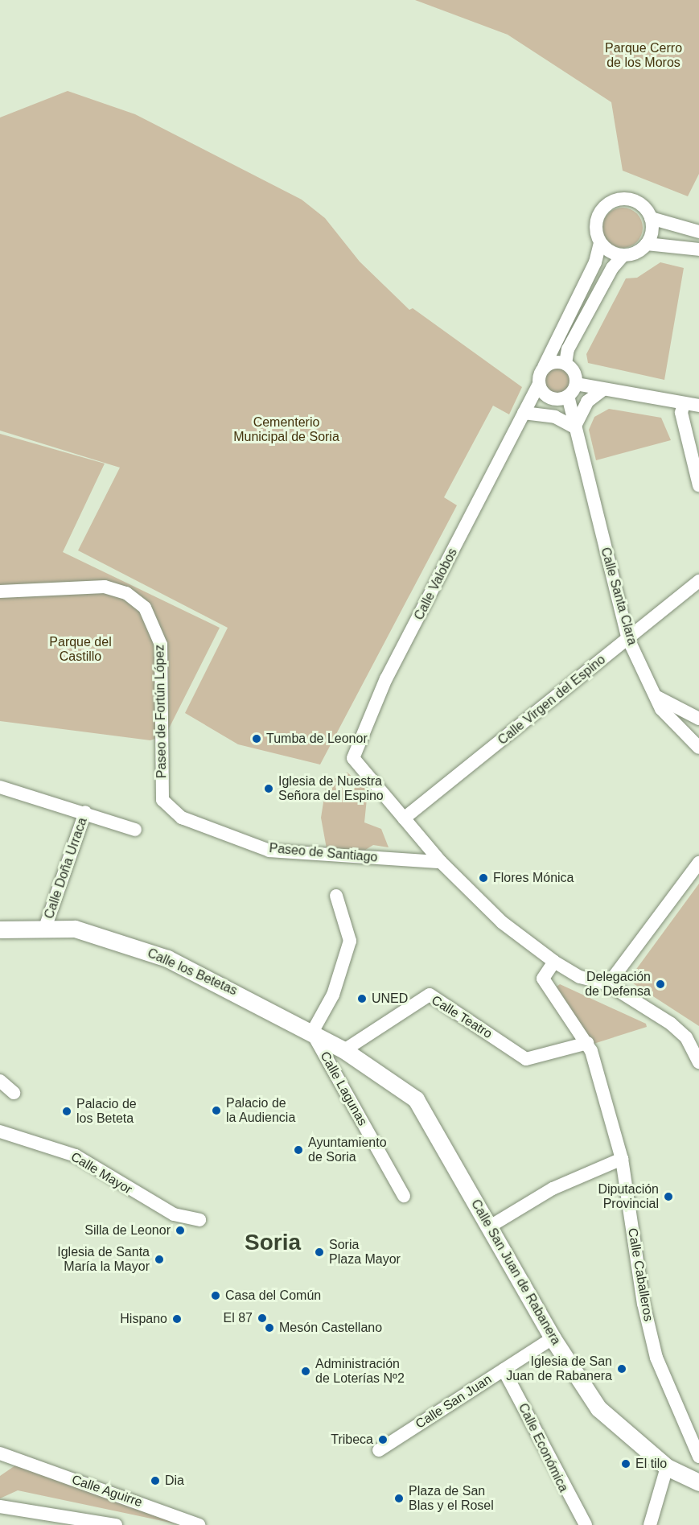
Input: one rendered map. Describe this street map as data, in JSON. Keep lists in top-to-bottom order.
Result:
{
  "streets": {
    "street": [
      "Calle Valobos",
      "Calle Santa Clara",
      "Calle Virgen del Espino",
      "Paseo de Fortún López",
      "Paseo de Santiago",
      "Calle Doña Urraca",
      "Calle los Betetas",
      "Calle Teatro",
      "Calle Lagunas",
      "Calle Mayor",
      "Calle San Juan de Rabanera",
      "Calle Caballeros",
      "Calle San Juan",
      "Calle Económica",
      "Calle Aguirre"
    ]
  },
  "crossings": [
    ["Calle Valobos", "Calle Santa Clara"],
    ["Calle Valobos", "Calle Virgen del Espino"],
    ["Calle Santa Clara", "Calle Virgen del Espino"],
    ["Paseo de Fortún López", "Paseo de Santiago"],
    ["Calle Doña Urraca", "Calle los Betetas"],
    ["Calle los Betetas", "Calle Teatro"],
    ["Calle los Betetas", "Calle Lagunas"],
    ["Calle los Betetas", "Calle San Juan de Rabanera"],
    ["Calle Teatro", "Calle San Juan de Rabanera"],
    ["Calle Teatro", "Calle Caballeros"],
    ["Calle San Juan de Rabanera", "Calle San Juan"],
    ["Calle San Juan", "Calle Económica"]
  ],
  "districts": ["Soria"],
  "parks": ["Parque Cerro de los Moros", "Cementerio Municipal de Soria", "Parque del Castillo"],
  "places": [
    "Tumba de Leonor",
    "Iglesia de Nuestra Señora del Espino",
    "Flores Mónica",
    "Delegación de Defensa",
    "UNED",
    "Palacio de la Audiencia",
    "Palacio de los Beteta",
    "Ayuntamiento de Soria",
    "Diputación Provincial",
    "Silla de Leonor",
    "Soria Plaza Mayor",
    "Iglesia de Santa María la Mayor",
    "Casa del Común",
    "El 87",
    "Hispano",
    "Mesón Castellano",
    "Iglesia de San Juan de Rabanera",
    "Administración de Loterías Nº2",
    "Tribeca",
    "El tilo",
    "Dia",
    "Plaza de San Blas y el Rosel"
  ]
}
